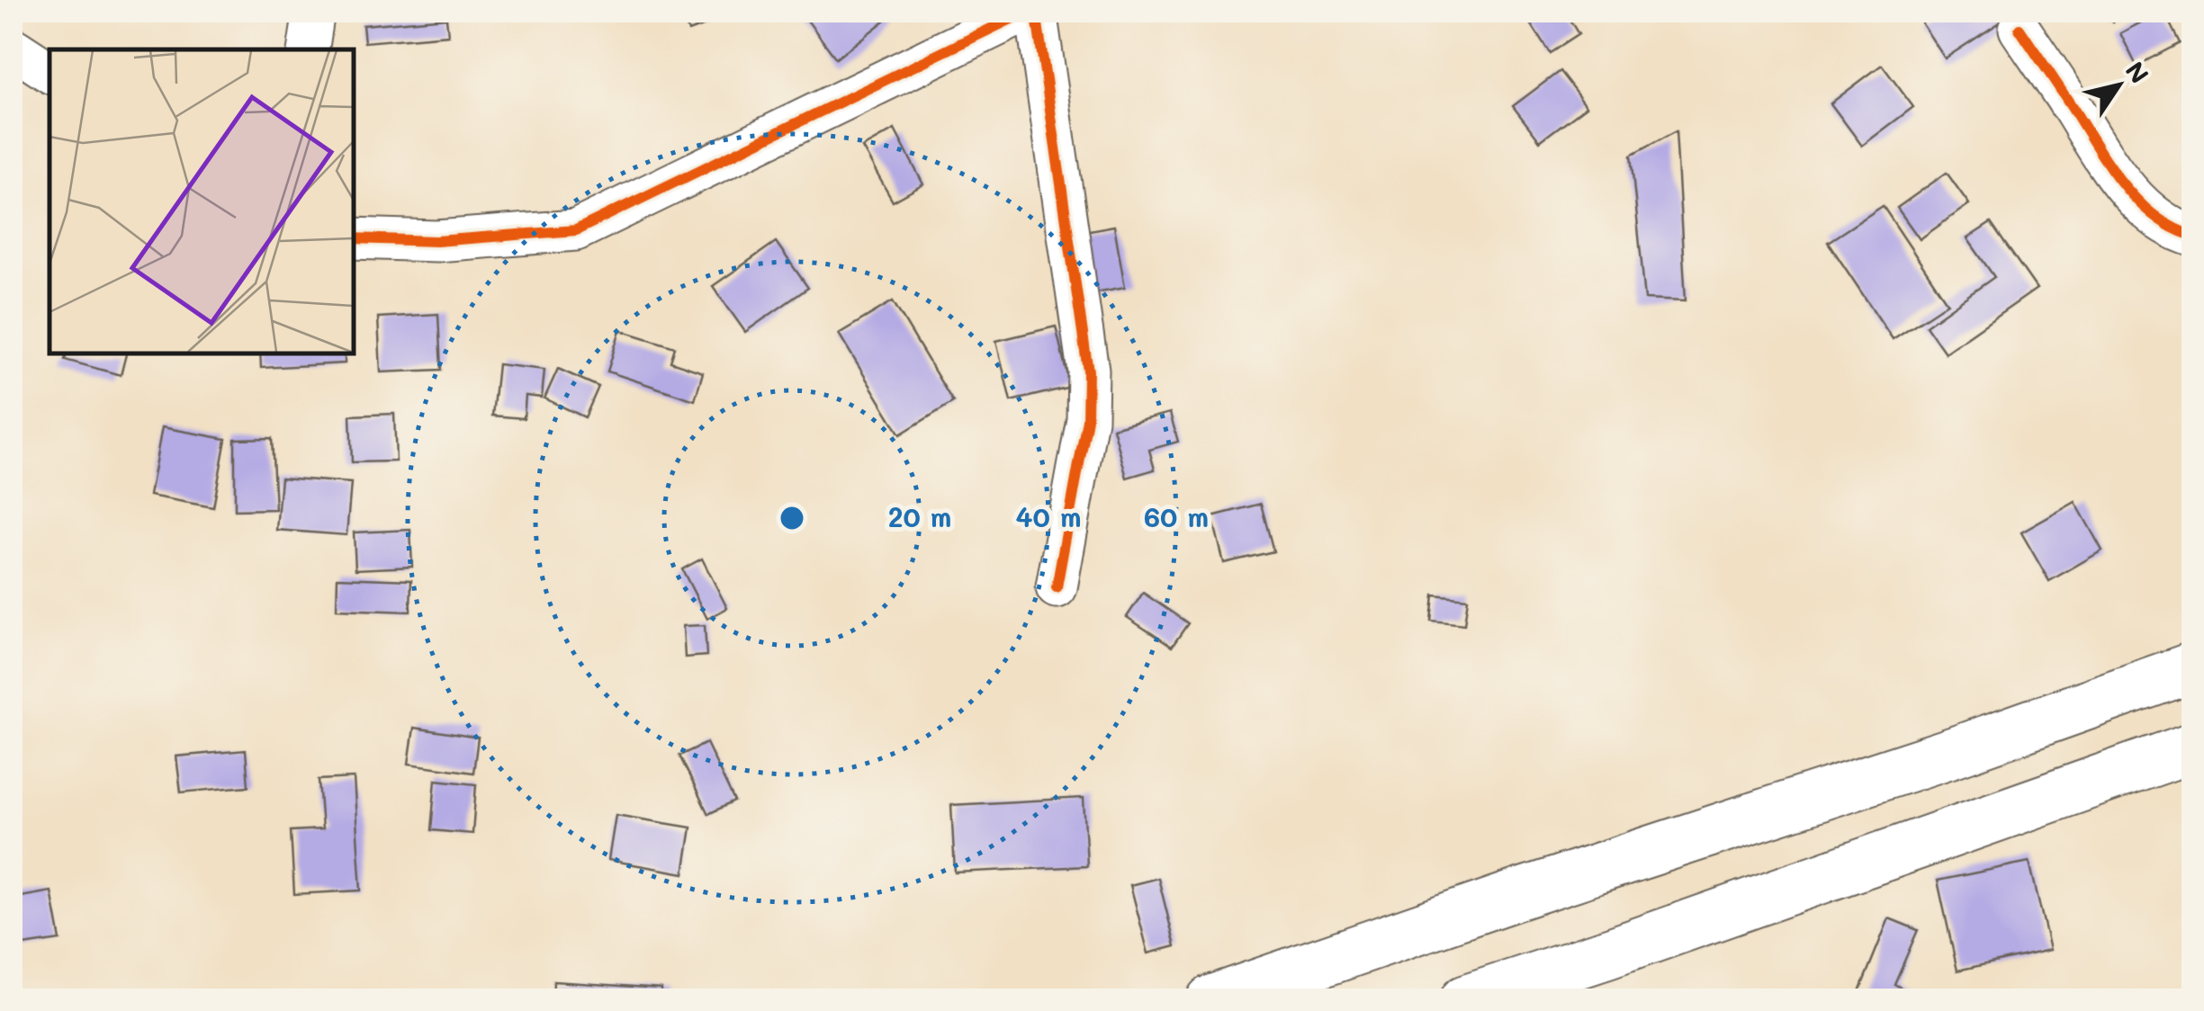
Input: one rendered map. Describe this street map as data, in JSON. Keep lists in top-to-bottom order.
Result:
{
  "north": "top right",
  "rings": ["20 m", "40 m", "60 m"]
}
